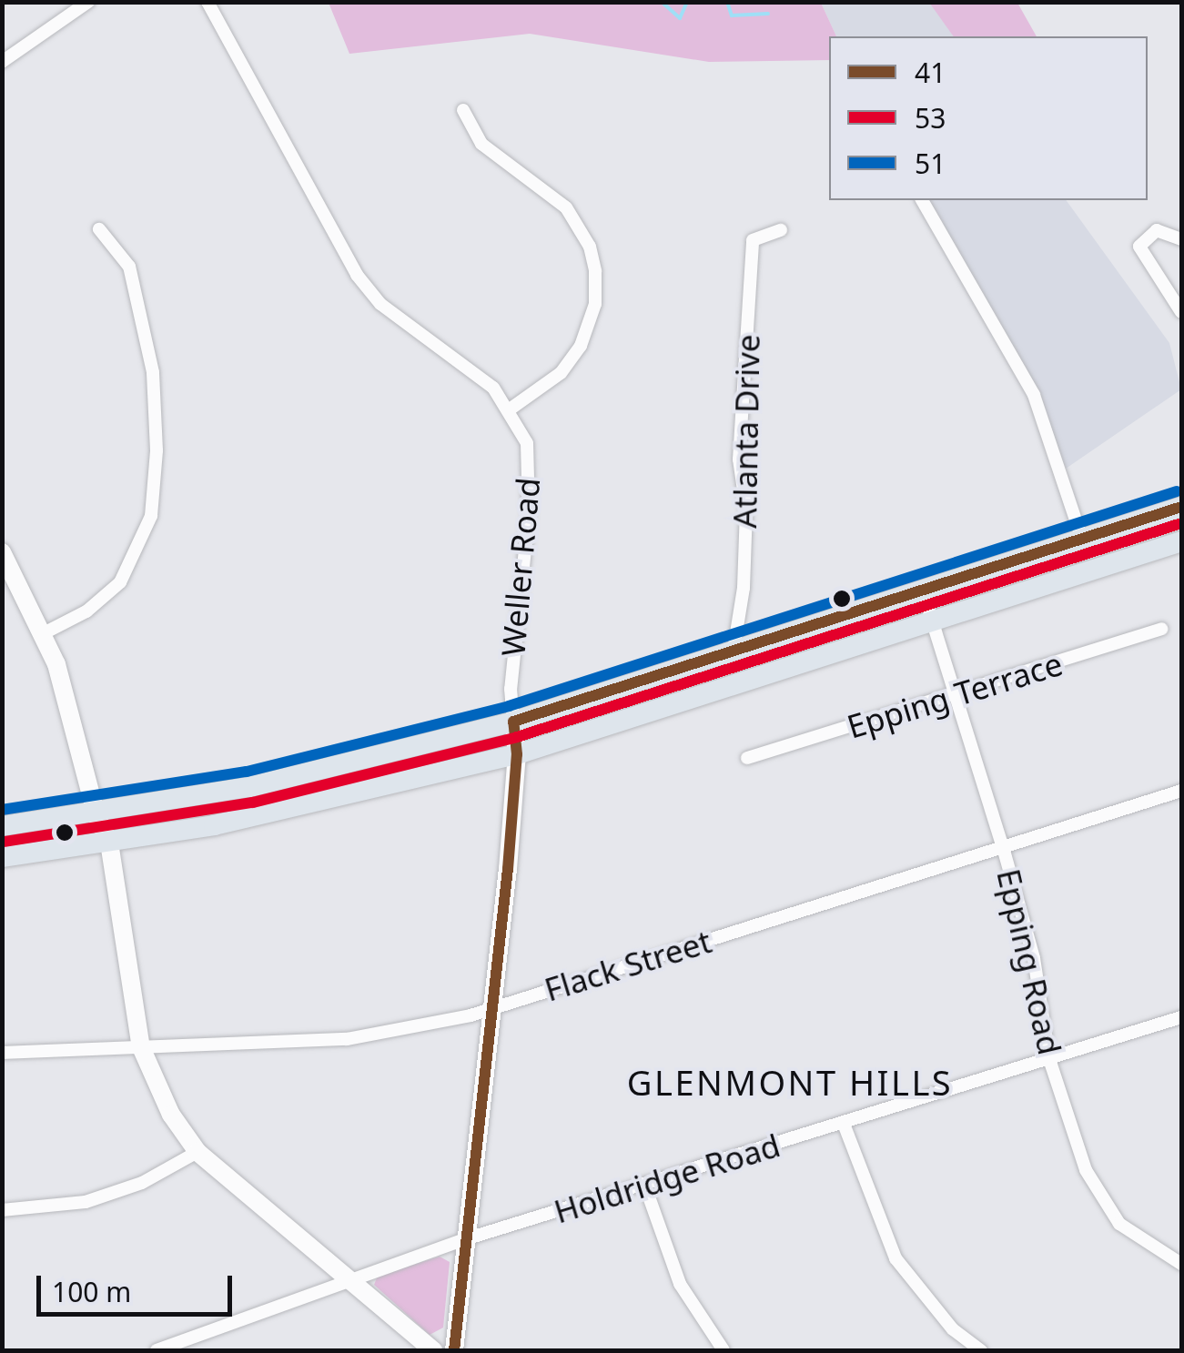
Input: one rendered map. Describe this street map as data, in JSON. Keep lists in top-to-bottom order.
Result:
{
  "streets": {
    "street": [
      "Atlanta Drive",
      "Weller Road",
      "Epping Terrace",
      "Epping Road",
      "Flack Street",
      "Holdridge Road"
    ]
  },
  "crossings": [
    ["Weller Road", "Flack Street"],
    ["Weller Road", "Holdridge Road"],
    ["Epping Terrace", "Epping Road"],
    ["Epping Road", "Flack Street"],
    ["Epping Road", "Holdridge Road"]
  ],
  "districts": ["GLENMONT HILLS"],
  "lines": ["transit line 51", "transit line 41", "transit line 53"],
  "legend": ["41", "53", "51"],
  "scale_bar": "100 m"
}
